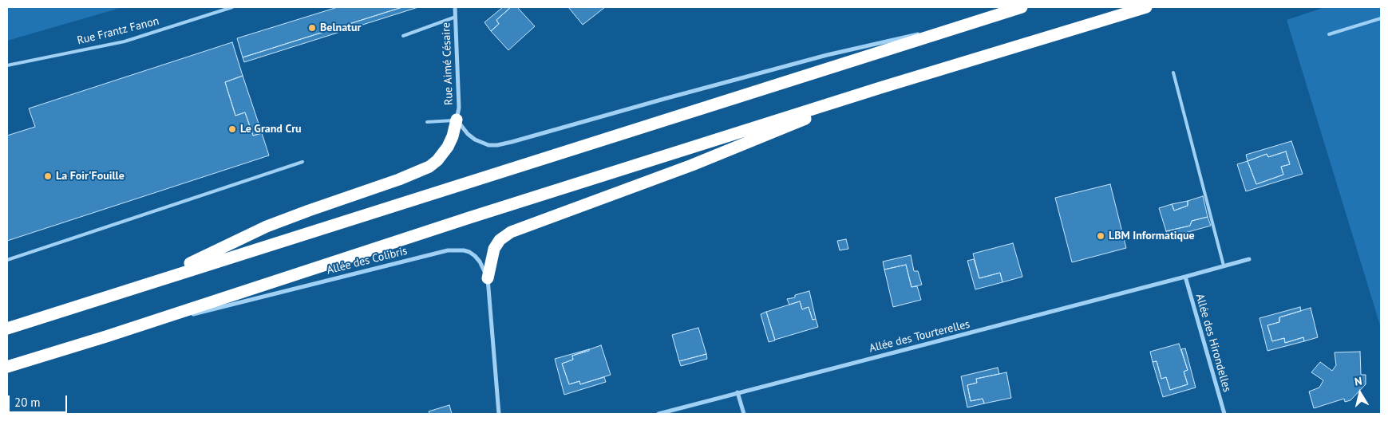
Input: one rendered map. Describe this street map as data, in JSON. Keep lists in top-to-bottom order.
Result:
{
  "streets": {
    "street": [
      "Rue Aimé Césaire",
      "Allée des Colibris",
      "Allée des Tourterelles",
      "Allée des Hirondelles"
    ],
    "lane": ["Rue Frantz Fanon"]
  },
  "crossings": [
    ["Allée des Tourterelles", "Allée des Hirondelles"]
  ],
  "places": [
    "Belnatur",
    "Le Grand Cru",
    "La Foir'Fouille",
    "LBM Informatique"
  ],
  "scale_bar": "20 m",
  "north": "top"
}
